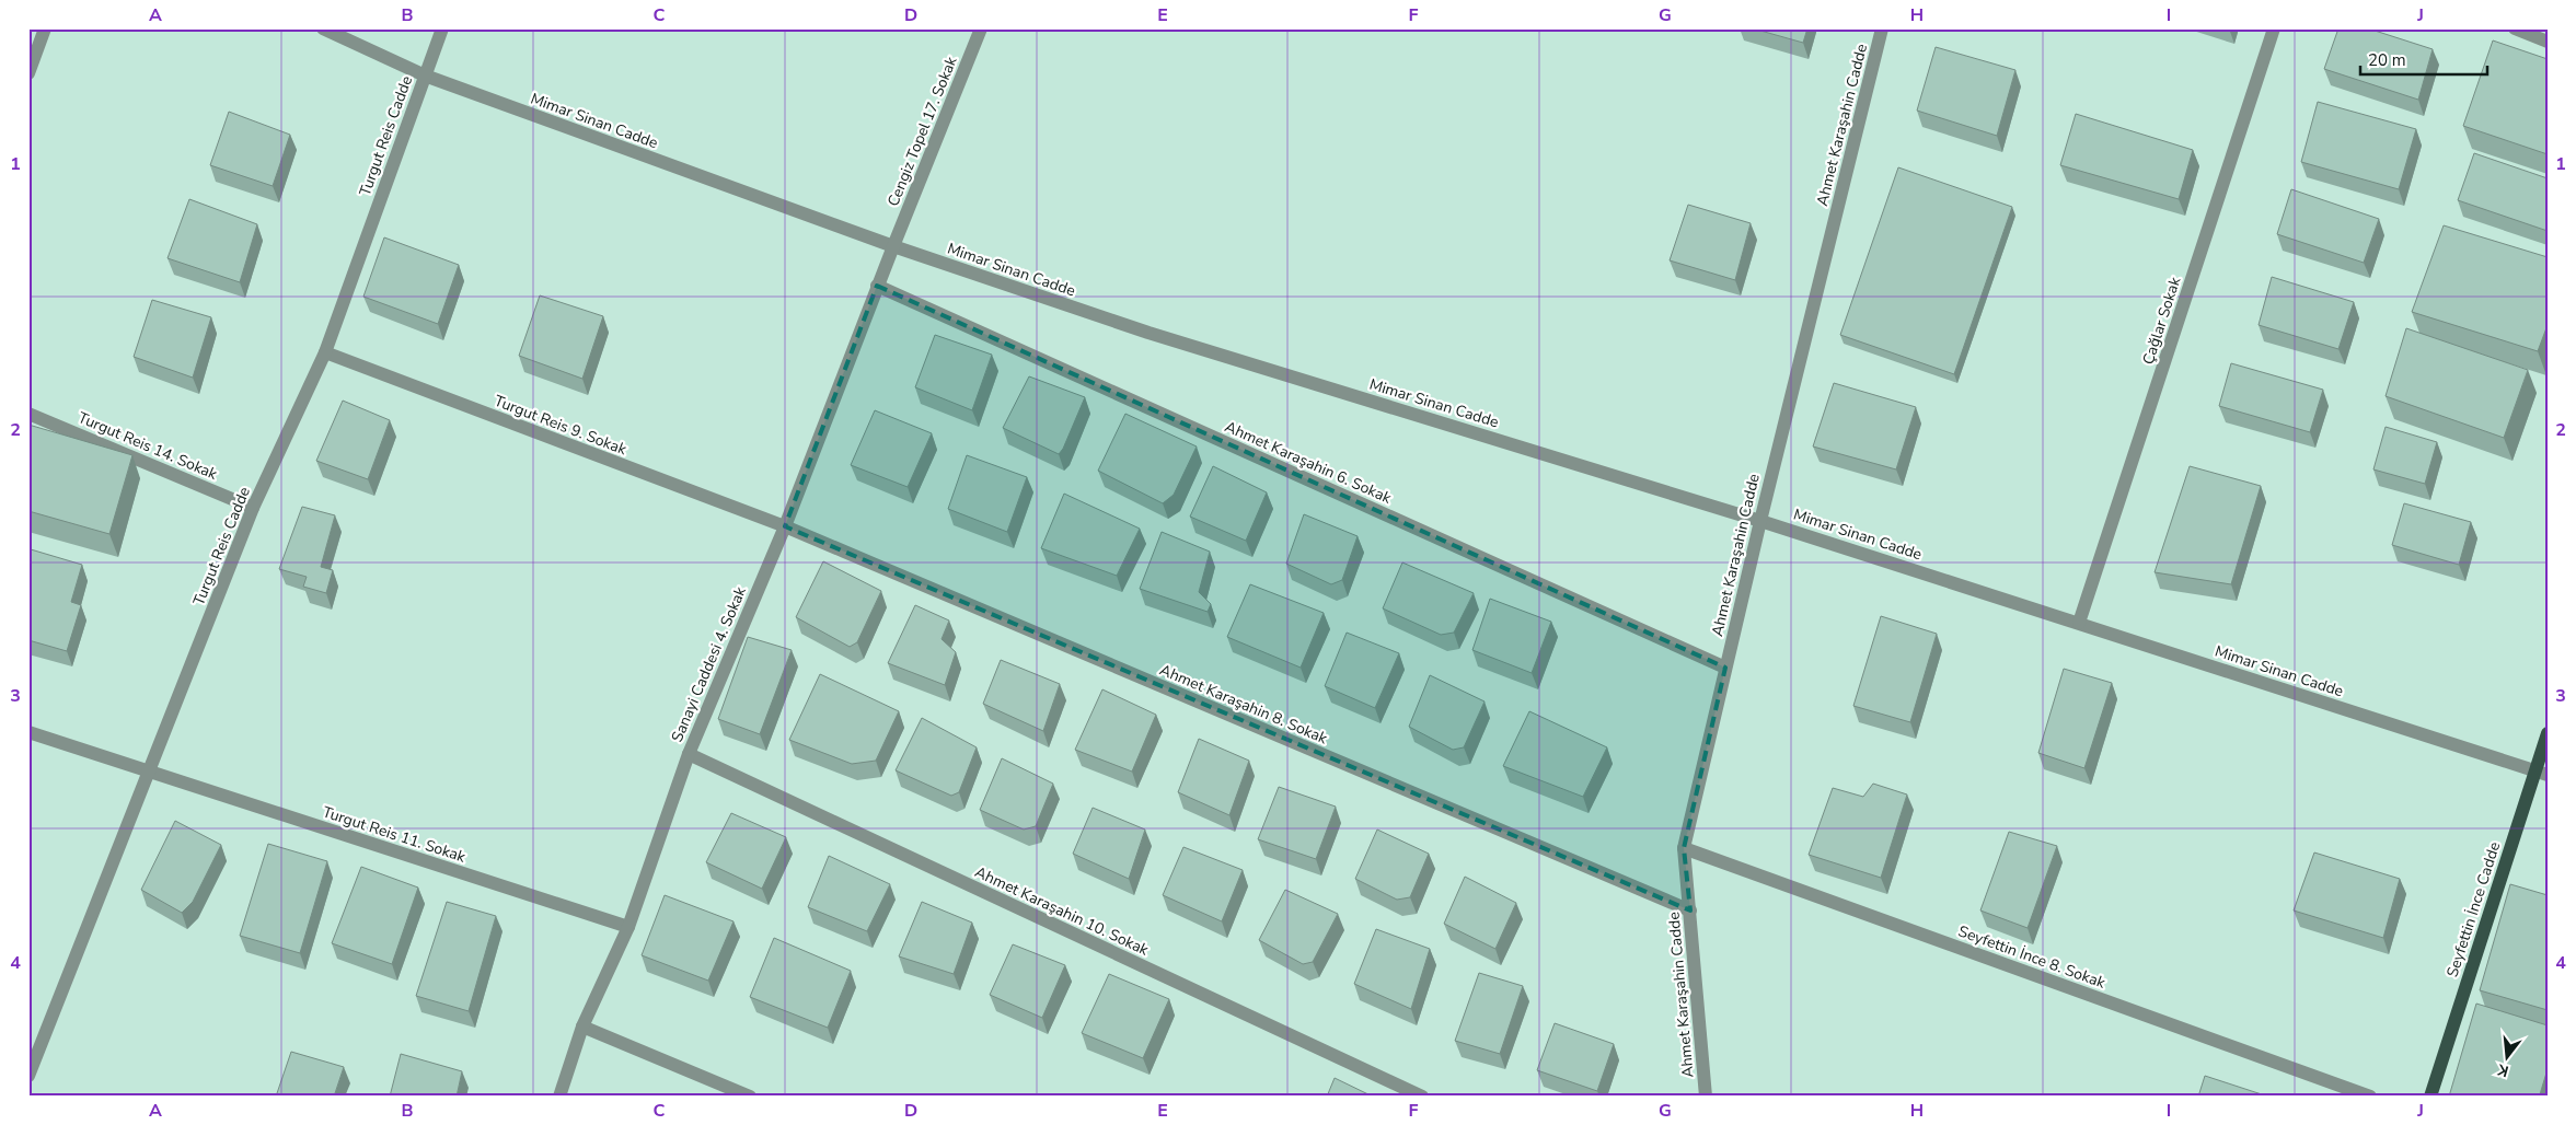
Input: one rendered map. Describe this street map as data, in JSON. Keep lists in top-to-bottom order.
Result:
{
  "streets": {
    "main road": ["Seyfettin İnce Cadde"],
    "street": [
      "Mimar Sinan Cadde",
      "Ahmet Karaşahin Cadde",
      "Cengiz Topel 17. Sokak",
      "Turgut Reis Cadde",
      "Çağlar Sokak",
      "Turgut Reis 9. Sokak",
      "Turgut Reis 14. Sokak",
      "Ahmet Karaşahin 6. Sokak",
      "Sanayi Caddesi 4. Sokak",
      "Ahmet Karaşahin 8. Sokak",
      "Turgut Reis 11. Sokak",
      "Ahmet Karaşahin 10. Sokak",
      "Seyfettin İnce 8. Sokak"
    ]
  },
  "crossings": [
    ["Mimar Sinan Cadde", "Ahmet Karaşahin Cadde"],
    ["Mimar Sinan Cadde", "Cengiz Topel 17. Sokak"],
    ["Mimar Sinan Cadde", "Turgut Reis Cadde"],
    ["Mimar Sinan Cadde", "Çağlar Sokak"],
    ["Mimar Sinan Cadde", "Sanayi Caddesi 4. Sokak"],
    ["Mimar Sinan Cadde", "Seyfettin İnce Cadde"],
    ["Ahmet Karaşahin Cadde", "Ahmet Karaşahin 6. Sokak"],
    ["Ahmet Karaşahin Cadde", "Ahmet Karaşahin 8. Sokak"],
    ["Ahmet Karaşahin Cadde", "Seyfettin İnce 8. Sokak"],
    ["Cengiz Topel 17. Sokak", "Sanayi Caddesi 4. Sokak"],
    ["Turgut Reis Cadde", "Turgut Reis 9. Sokak"],
    ["Turgut Reis Cadde", "Turgut Reis 14. Sokak"],
    ["Turgut Reis Cadde", "Turgut Reis 11. Sokak"],
    ["Turgut Reis 9. Sokak", "Sanayi Caddesi 4. Sokak"],
    ["Turgut Reis 9. Sokak", "Ahmet Karaşahin 8. Sokak"],
    ["Ahmet Karaşahin 6. Sokak", "Sanayi Caddesi 4. Sokak"],
    ["Sanayi Caddesi 4. Sokak", "Ahmet Karaşahin 8. Sokak"],
    ["Sanayi Caddesi 4. Sokak", "Turgut Reis 11. Sokak"],
    ["Sanayi Caddesi 4. Sokak", "Ahmet Karaşahin 10. Sokak"]
  ],
  "scale_bar": "20 m",
  "north": "bottom",
  "grid": {
    "columns": [
      "A",
      "B",
      "C",
      "D",
      "E",
      "F",
      "G",
      "H",
      "I",
      "J"
    ],
    "rows": [
      "1",
      "2",
      "3",
      "4"
    ]
  }
}
